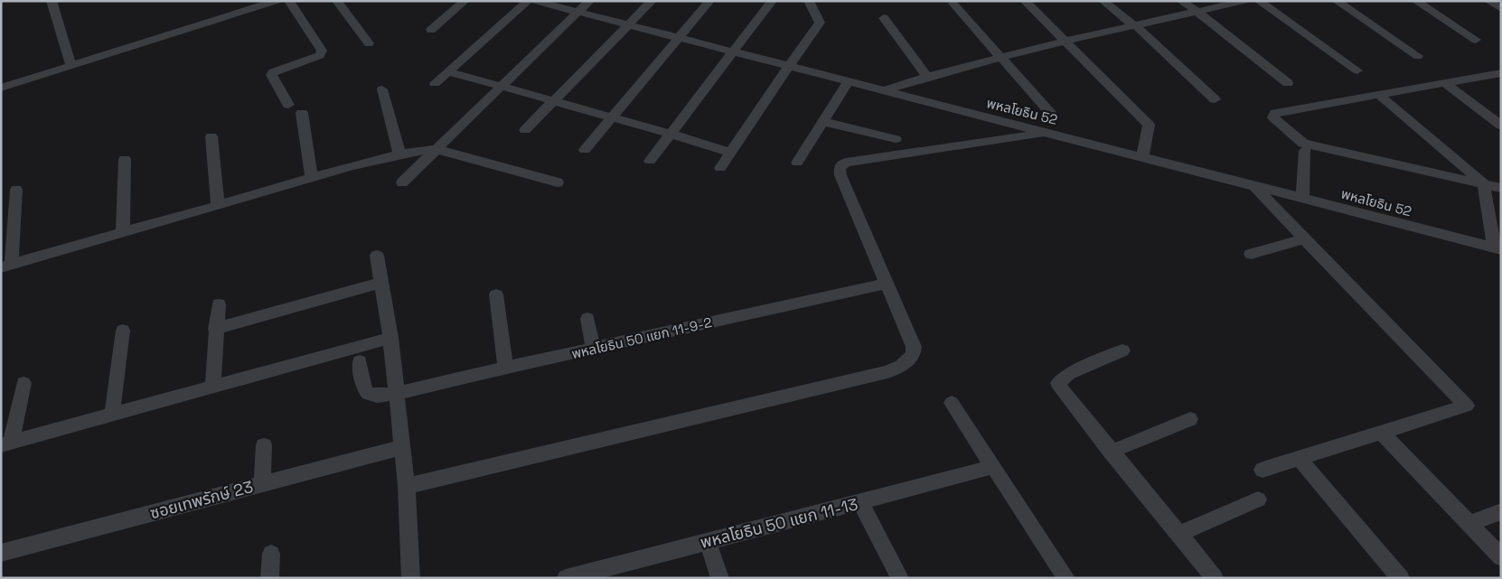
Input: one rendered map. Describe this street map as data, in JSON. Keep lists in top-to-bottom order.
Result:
{
  "streets": {
    "street": [
      "พหลโยธิน 52",
      "พหลโยธิน 50 แยก 11-9-2",
      "ซอยเทพรักษ์ 23",
      "พหลโยธิน 50 แยก 11-13"
    ]
  }
}
